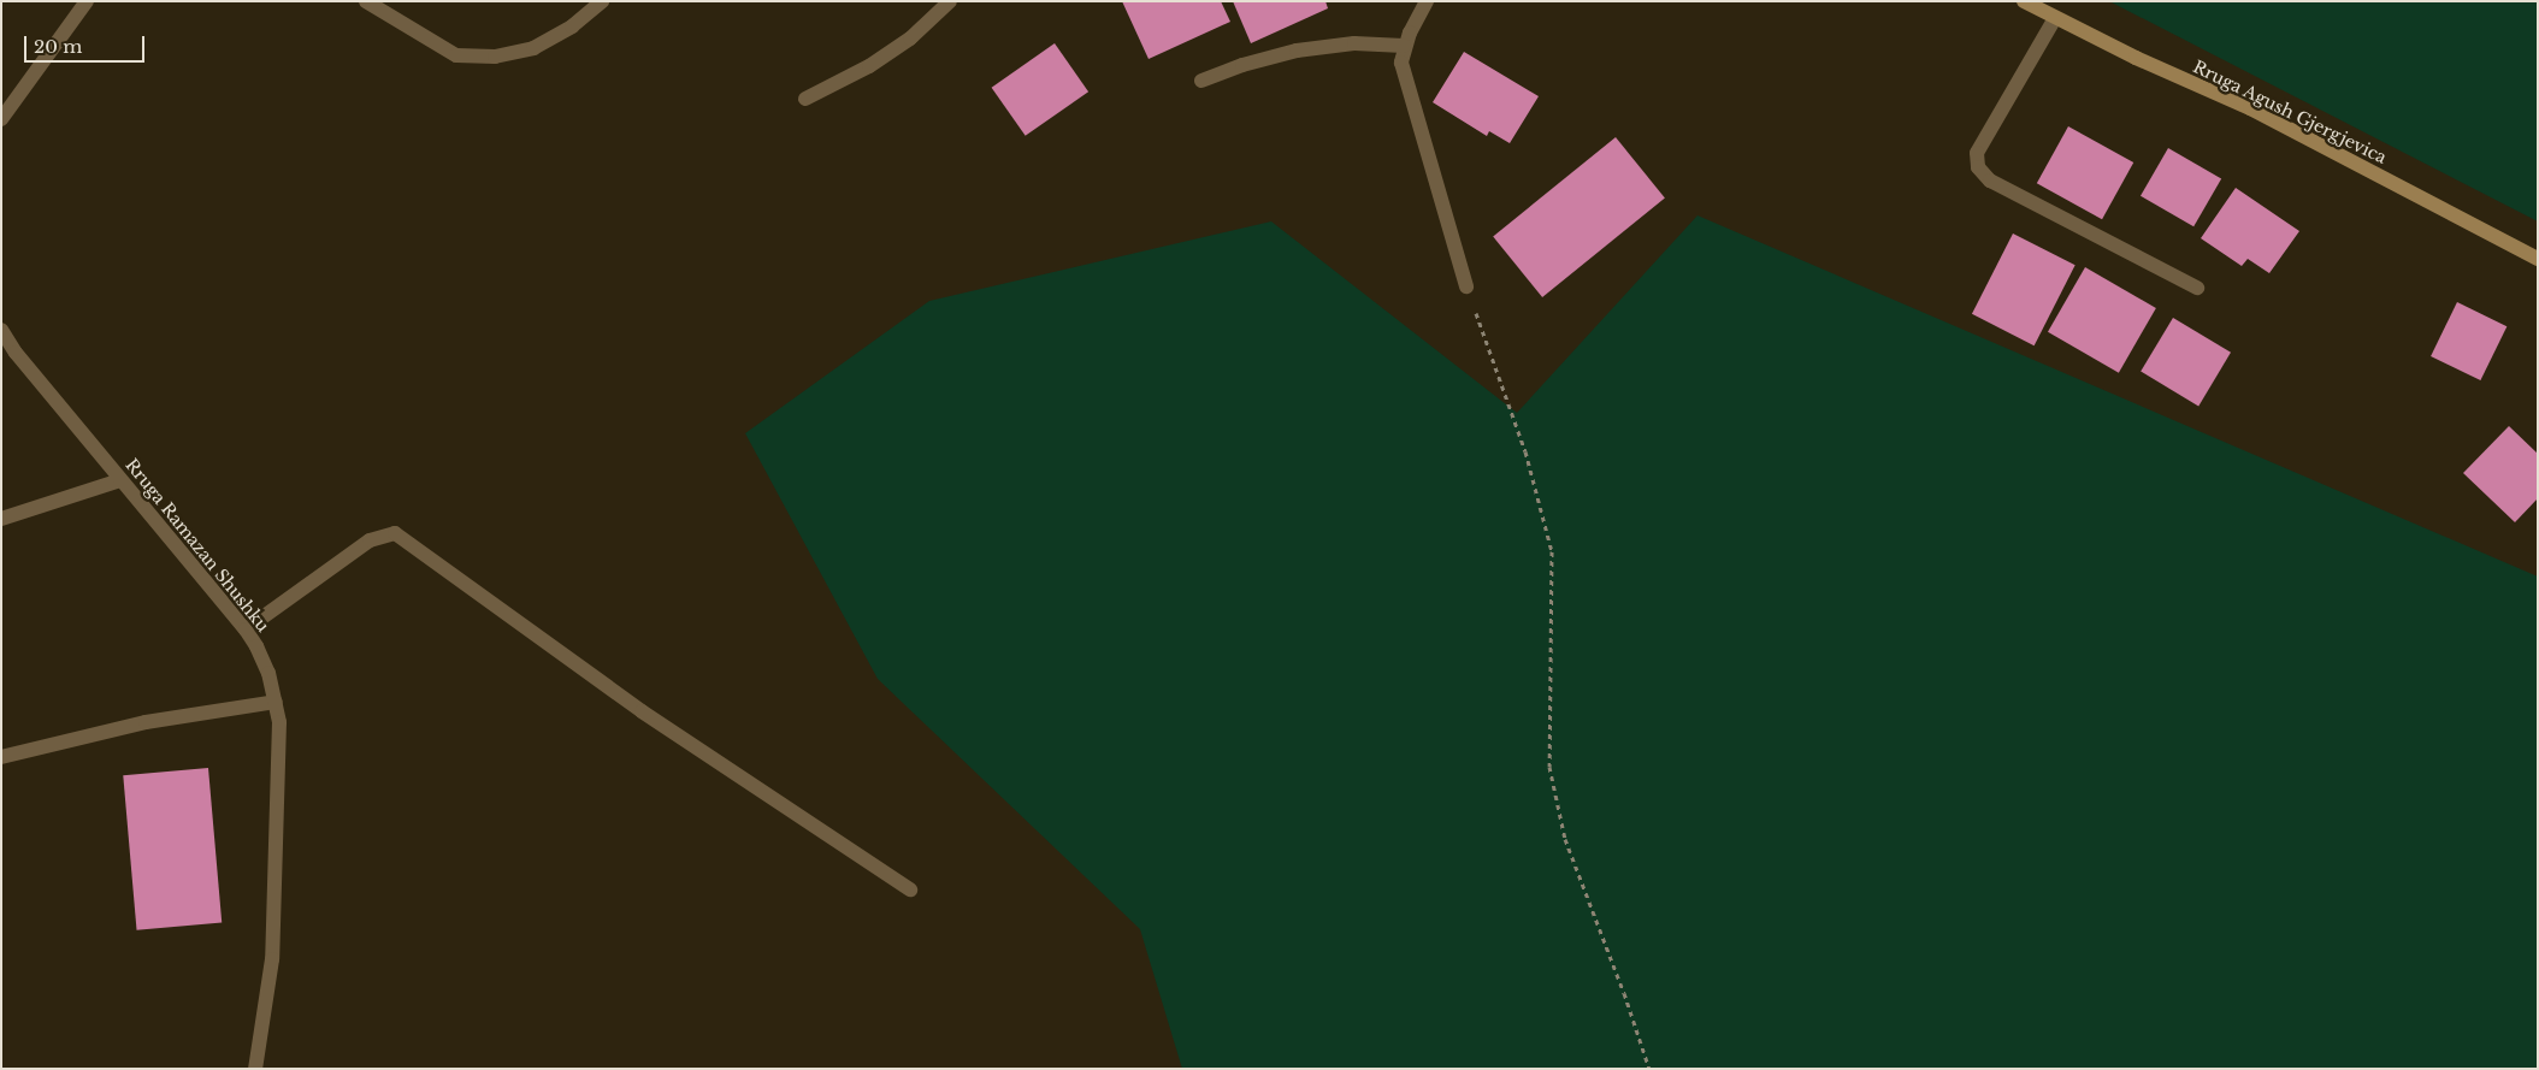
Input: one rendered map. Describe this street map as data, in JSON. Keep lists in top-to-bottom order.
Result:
{
  "streets": {
    "main road": ["Rruga Agush Gjergjevica"],
    "street": ["Rruga Ramazan Shushku"]
  },
  "scale_bar": "20 m"
}
